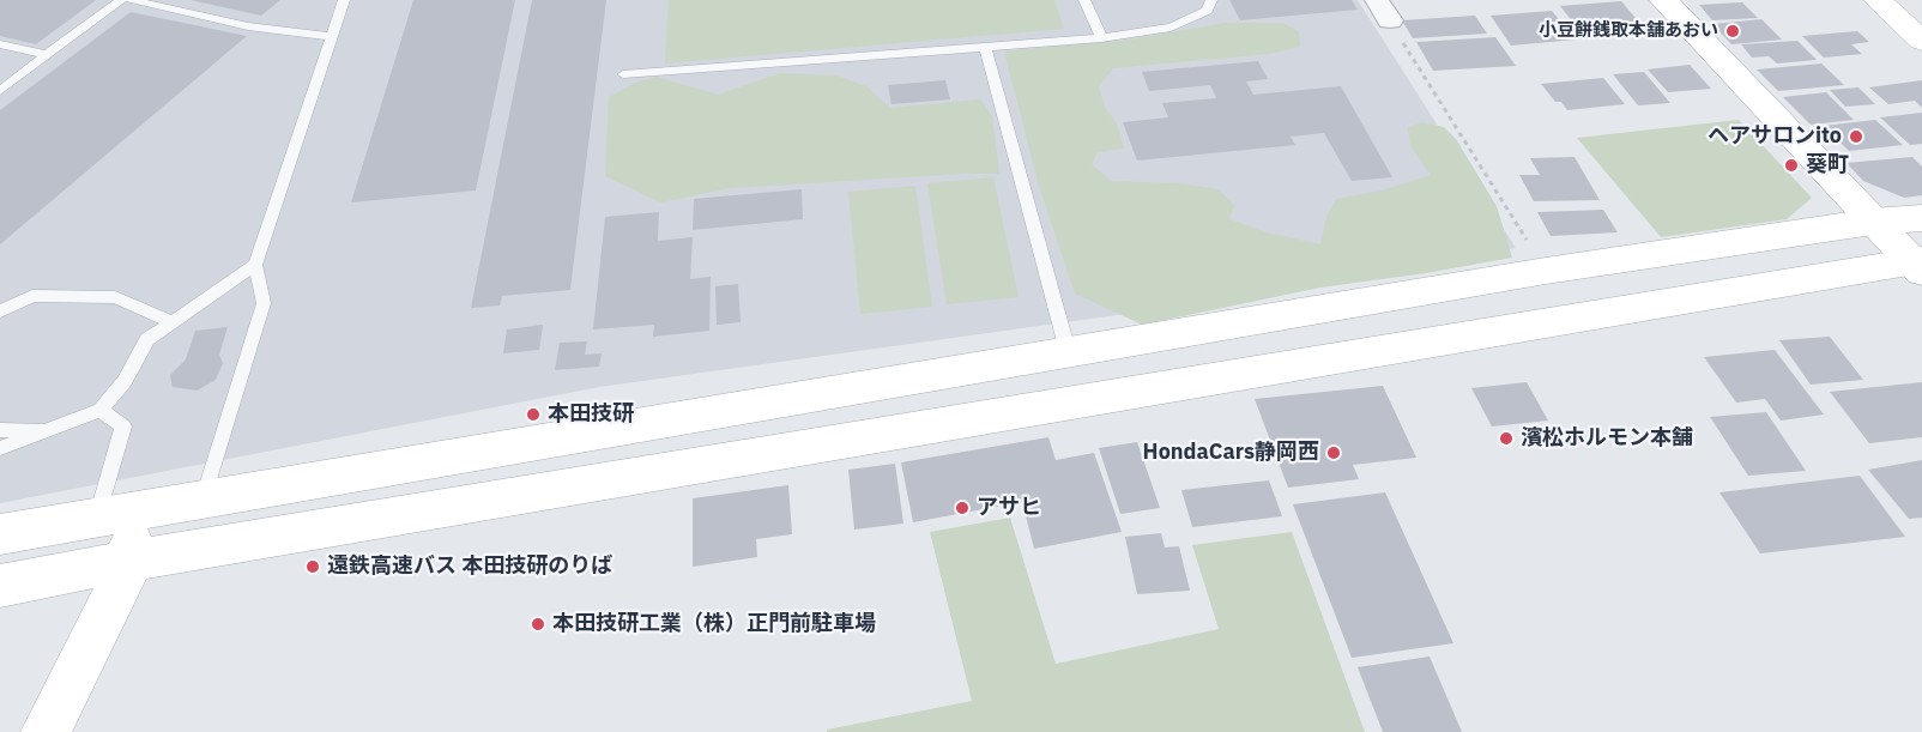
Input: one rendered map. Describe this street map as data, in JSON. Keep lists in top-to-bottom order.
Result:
{
  "places": [
    "小豆餅銭取本舗あおい",
    "ヘアサロンito",
    "葵町",
    "本田技研",
    "濱松ホルモン本舗",
    "HondaCars静岡西",
    "アサヒ",
    "遠鉄高速バス 本田技研のりば",
    "本田技研工業（株）正門前駐車場"
  ]
}
